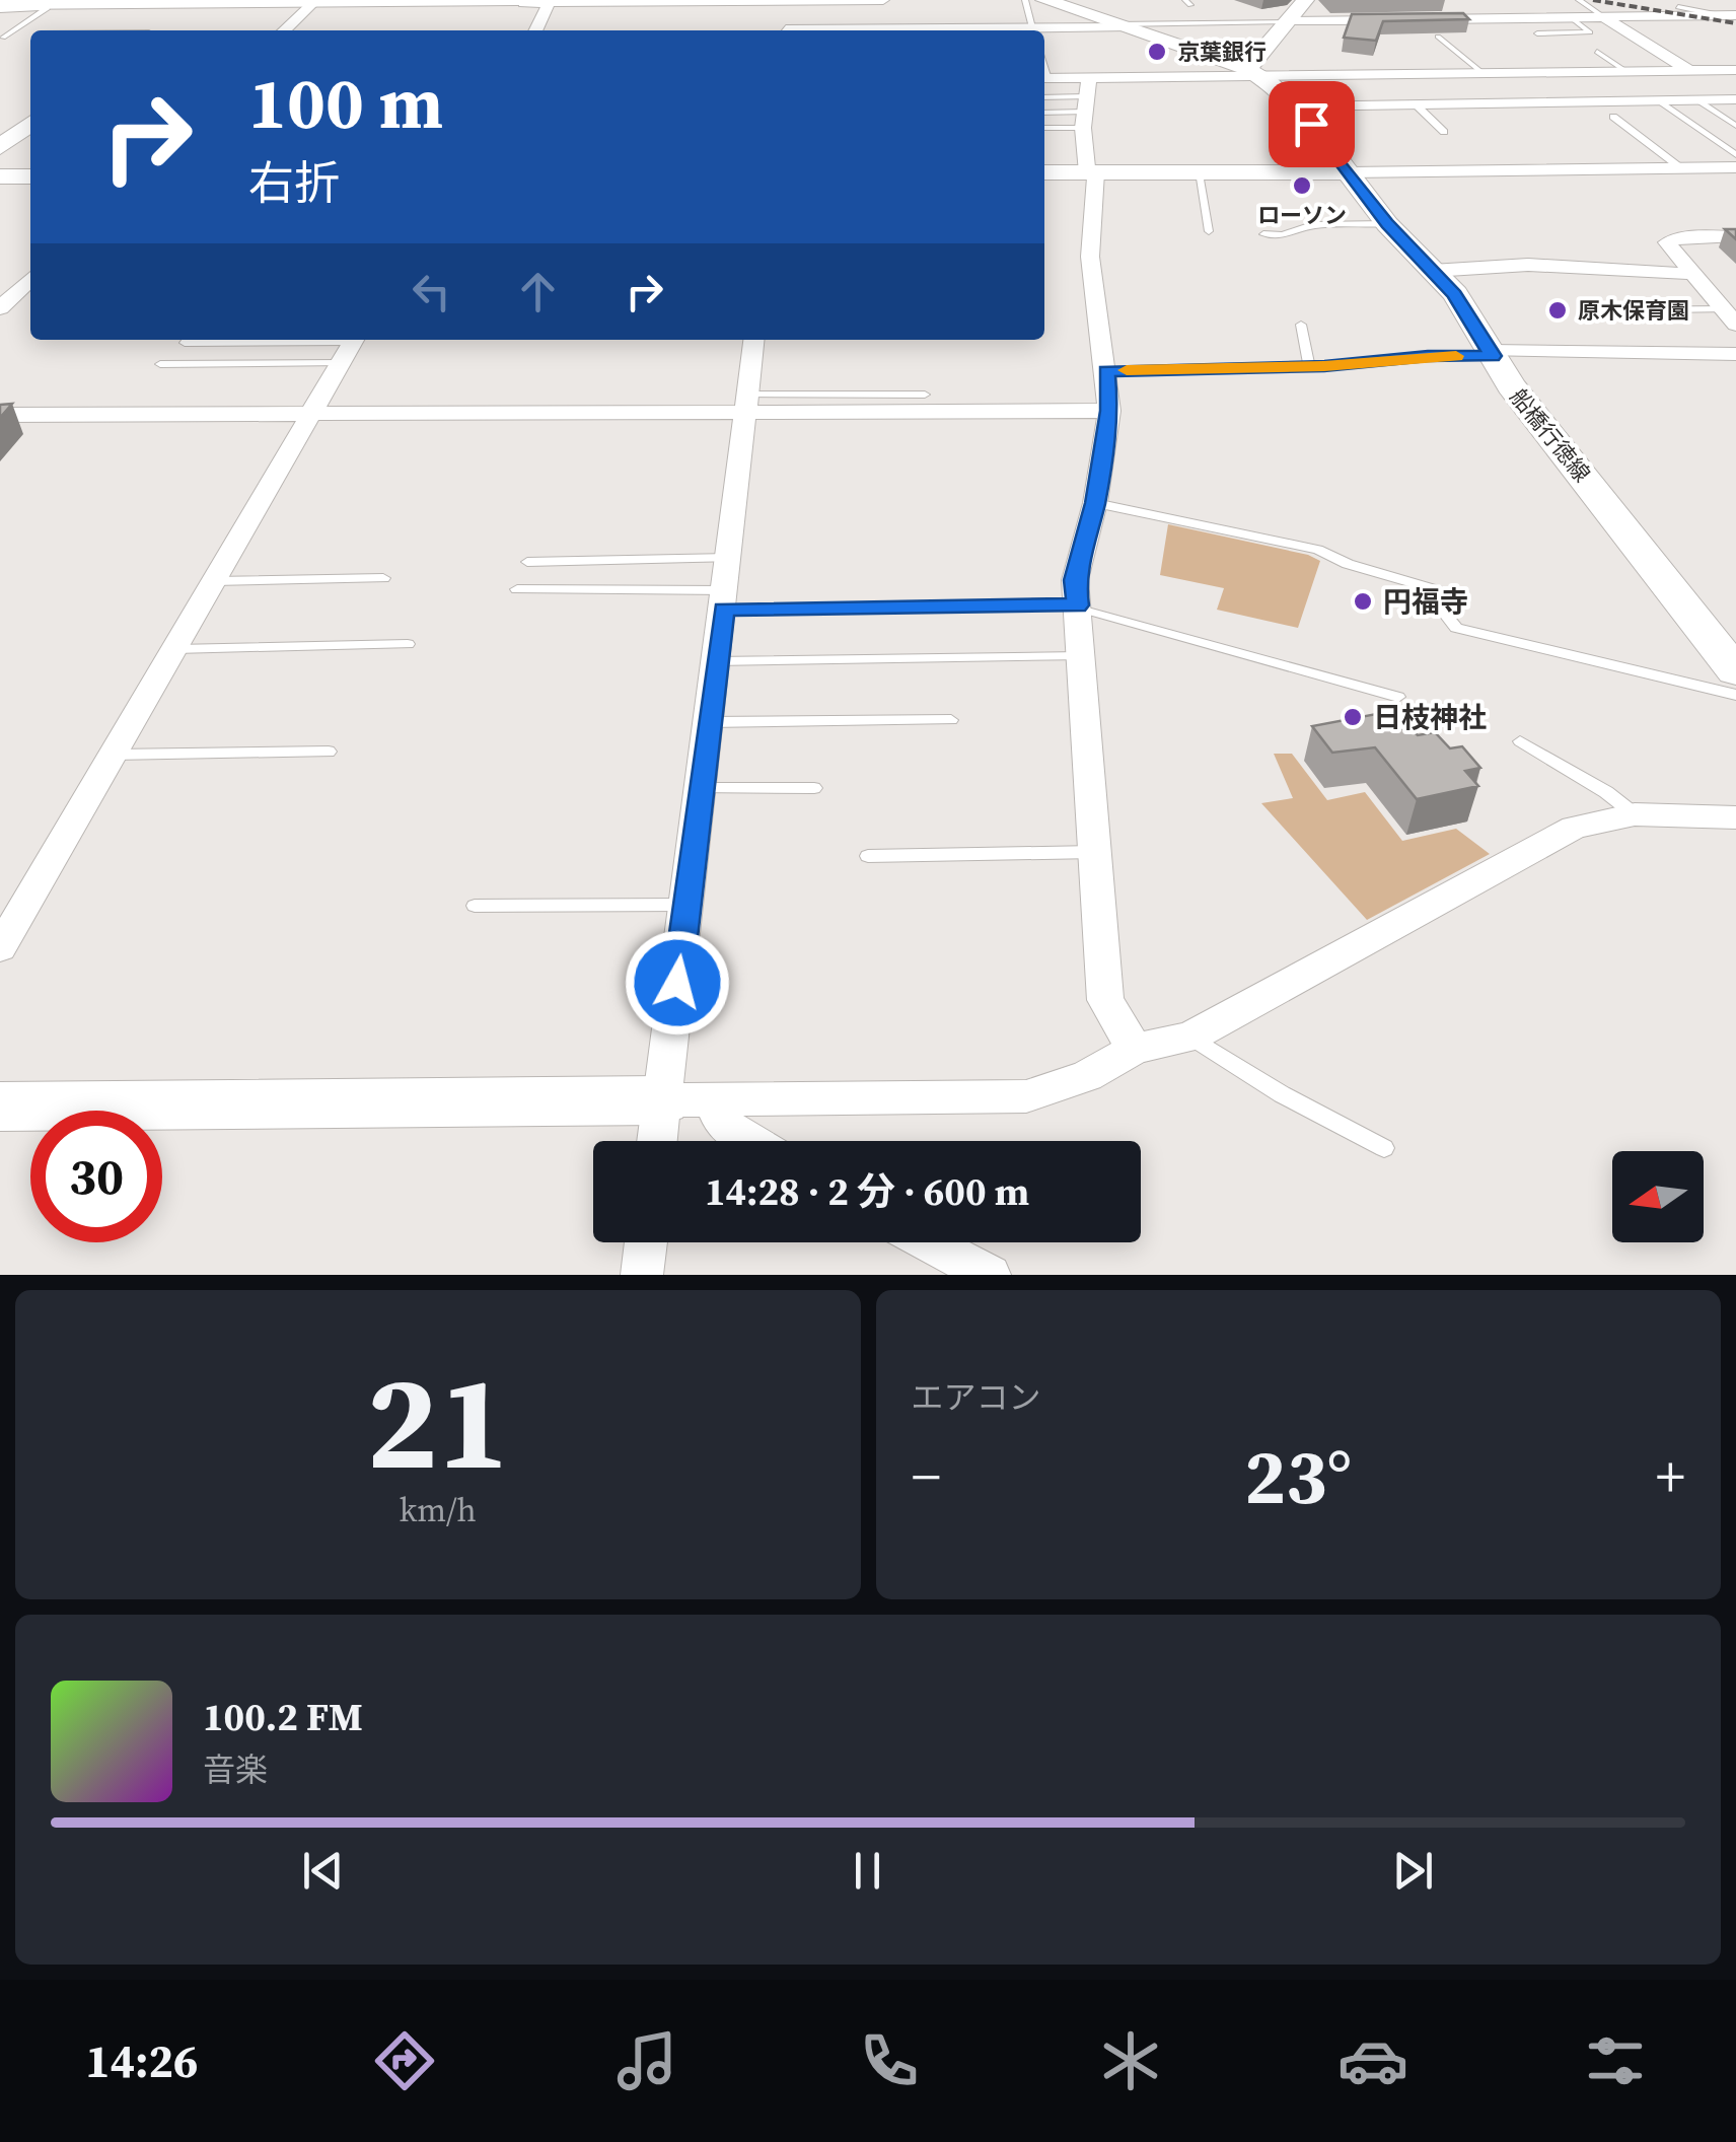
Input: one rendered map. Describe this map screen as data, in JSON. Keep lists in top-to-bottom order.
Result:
{
  "streets": {
    "main road": ["船橋行徳線"]
  },
  "places": [
    "京葉銀行",
    "ローソン",
    "原木保育園",
    "円福寺",
    "日枝神社"
  ],
  "north": "left",
  "page": {
    "turn": ["100 m", "右折"],
    "limit": "30",
    "trip": "14:28 · 2 分 · 600 m",
    "tile": [
      ["21", "km/h"],
      "エアコン"
    ],
    "heat": ["−", "23°", "+"],
    "song": ["100.2 FM", "音楽"],
    "tabs": "14:26"
  }
}
